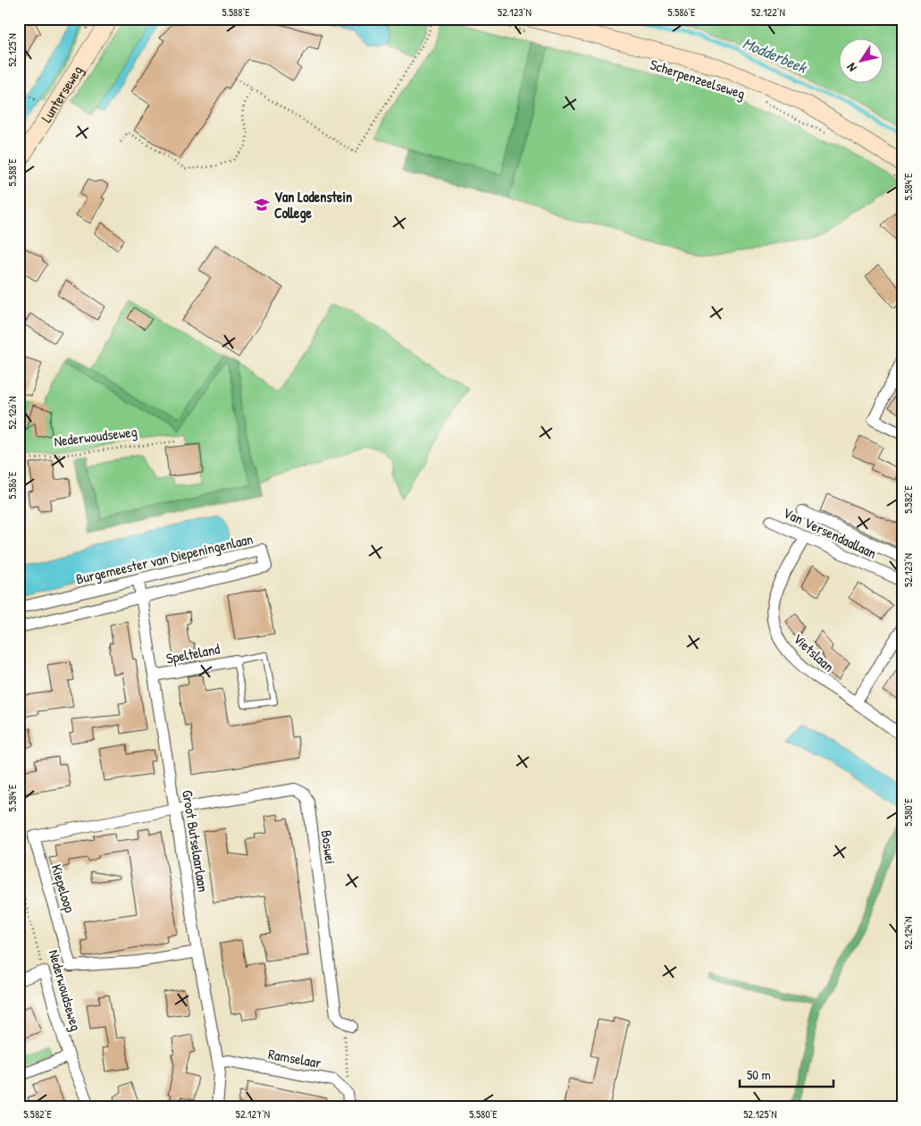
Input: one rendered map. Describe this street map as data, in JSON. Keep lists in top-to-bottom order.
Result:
{
  "streets": {
    "main road": ["Scherpenzeelseweg", "Lunterseweg"],
    "street": [
      "Nederwoudseweg",
      "Van Versendaallaan",
      "Burgemeester van Diepeningenlaan",
      "Vietslaan",
      "Spelteland",
      "Groot Butselaarlaan",
      "Boswei",
      "Kiepeloop",
      "Ramselaar"
    ]
  },
  "crossings": [
    ["Van Versendaallaan", "Vietslaan"],
    ["Burgemeester van Diepeningenlaan", "Groot Butselaarlaan"],
    ["Spelteland", "Groot Butselaarlaan"],
    ["Groot Butselaarlaan", "Boswei"],
    ["Groot Butselaarlaan", "Kiepeloop"],
    ["Groot Butselaarlaan", "Ramselaar"],
    ["Boswei", "Kiepeloop"]
  ],
  "water": ["Modderbeek"],
  "places": {
    "school or university": ["Van Lodenstein College"]
  },
  "scale_bar": "50 m",
  "north": "bottom left",
  "coordinates": [
    "5.588°E",
    "52.123°N",
    "5.586°E",
    "52.122°N",
    "52.125°N",
    "5.584°E",
    "52.126°N",
    "5.582°E",
    "5.580°E",
    "52.124°N",
    "52.127°N"
  ]
}
